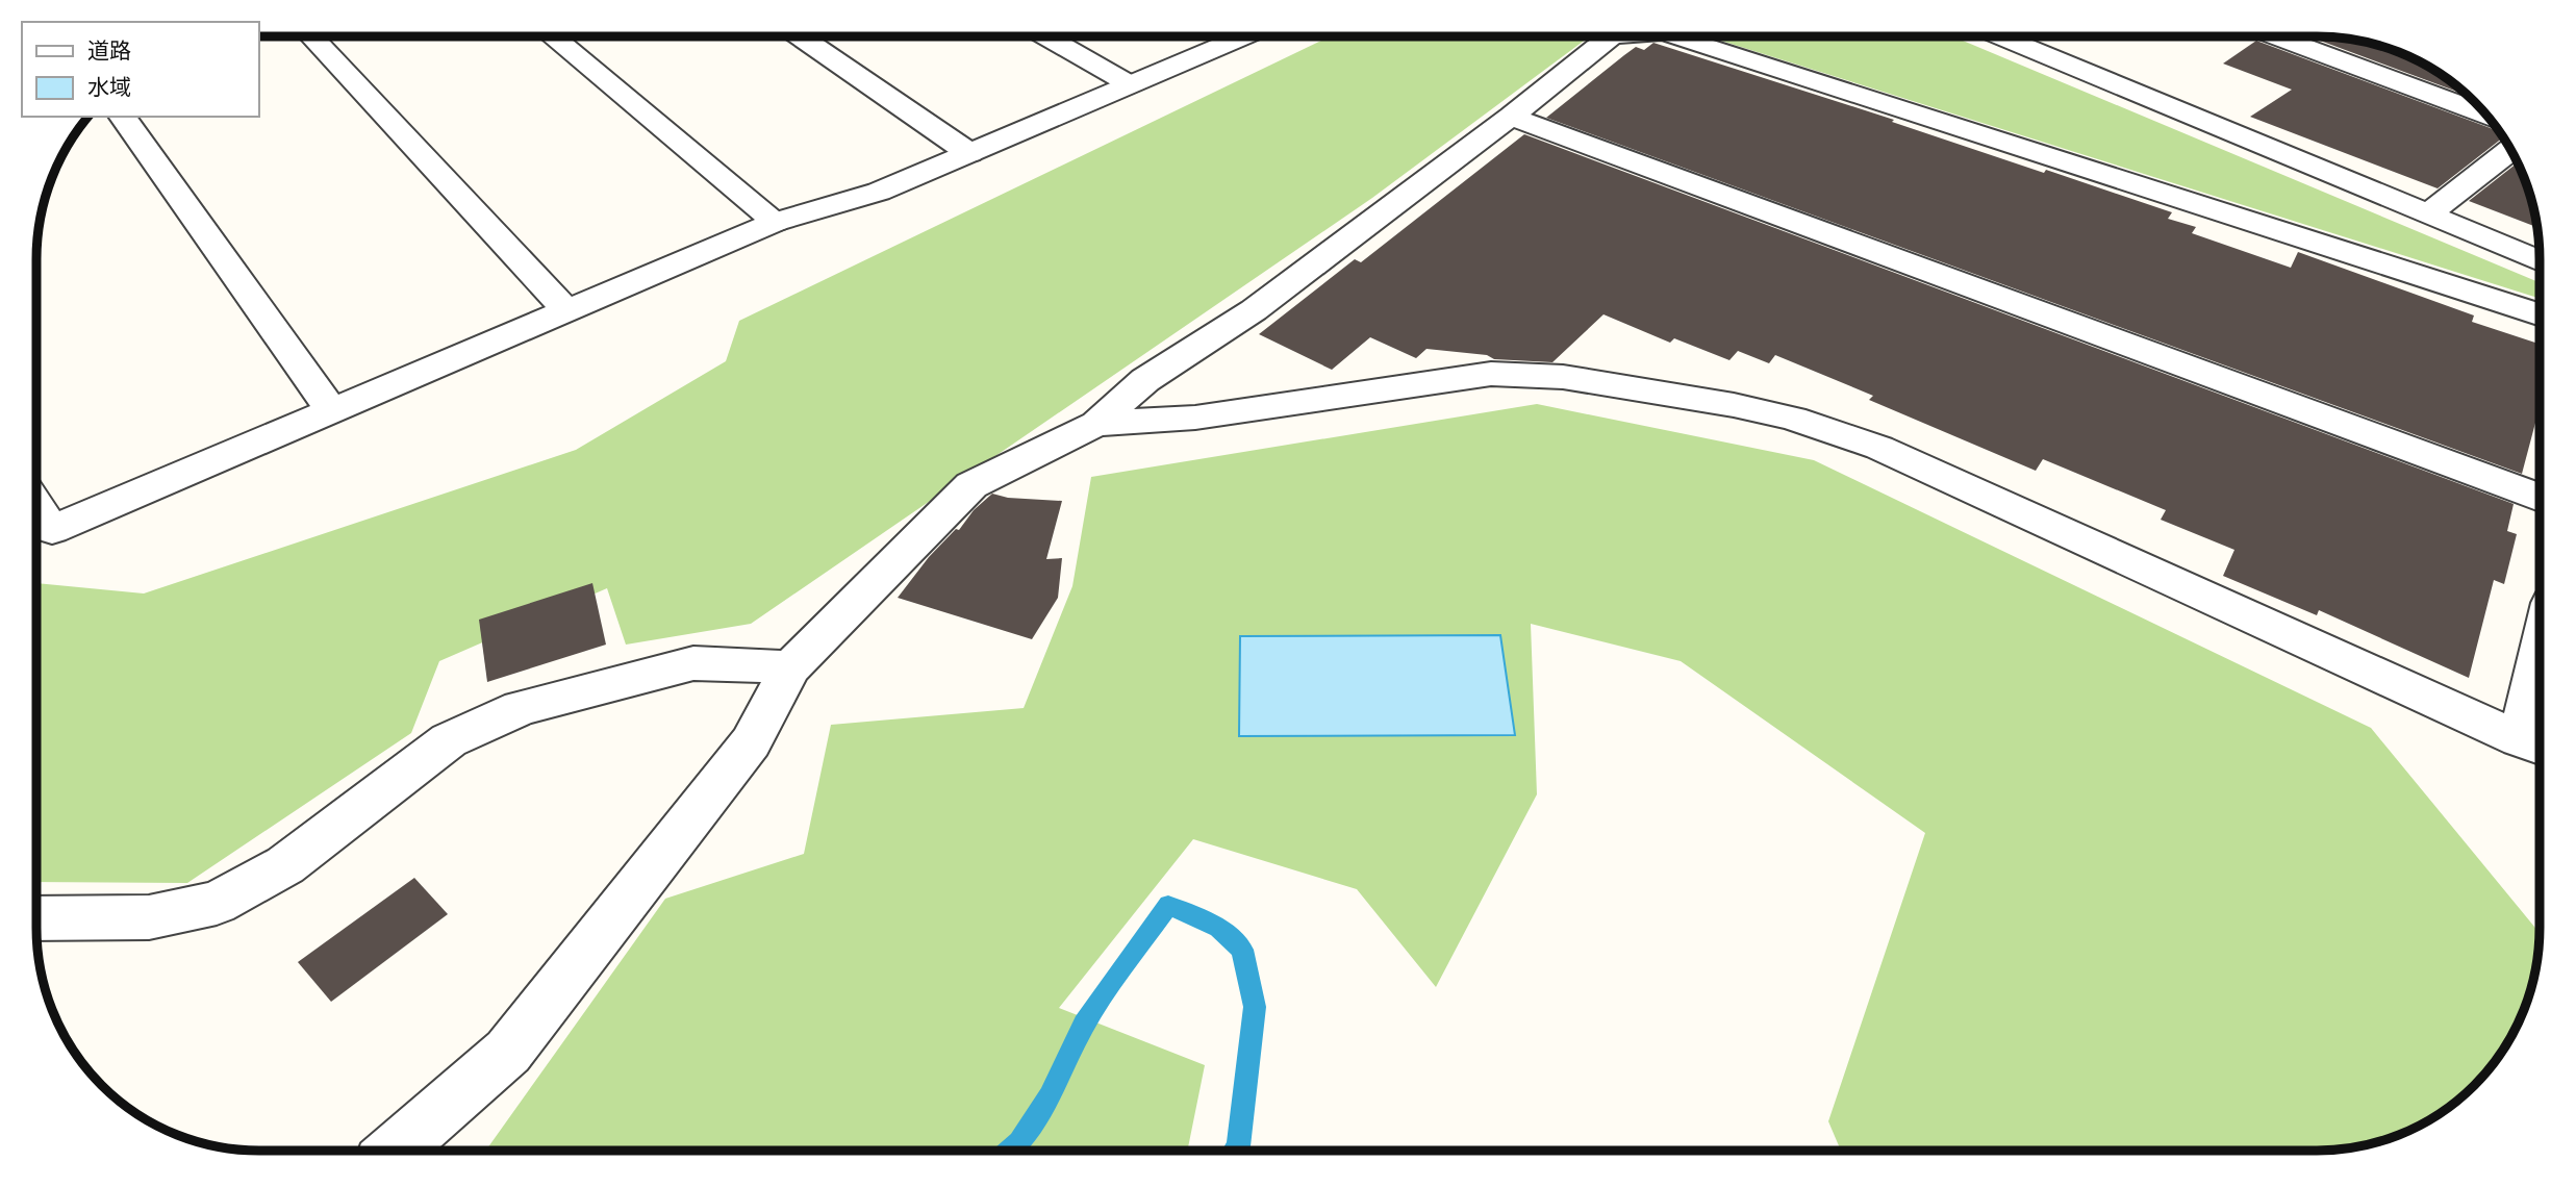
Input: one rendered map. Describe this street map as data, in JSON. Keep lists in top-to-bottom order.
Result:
{
  "legend": ["道路", "水域"]
}
